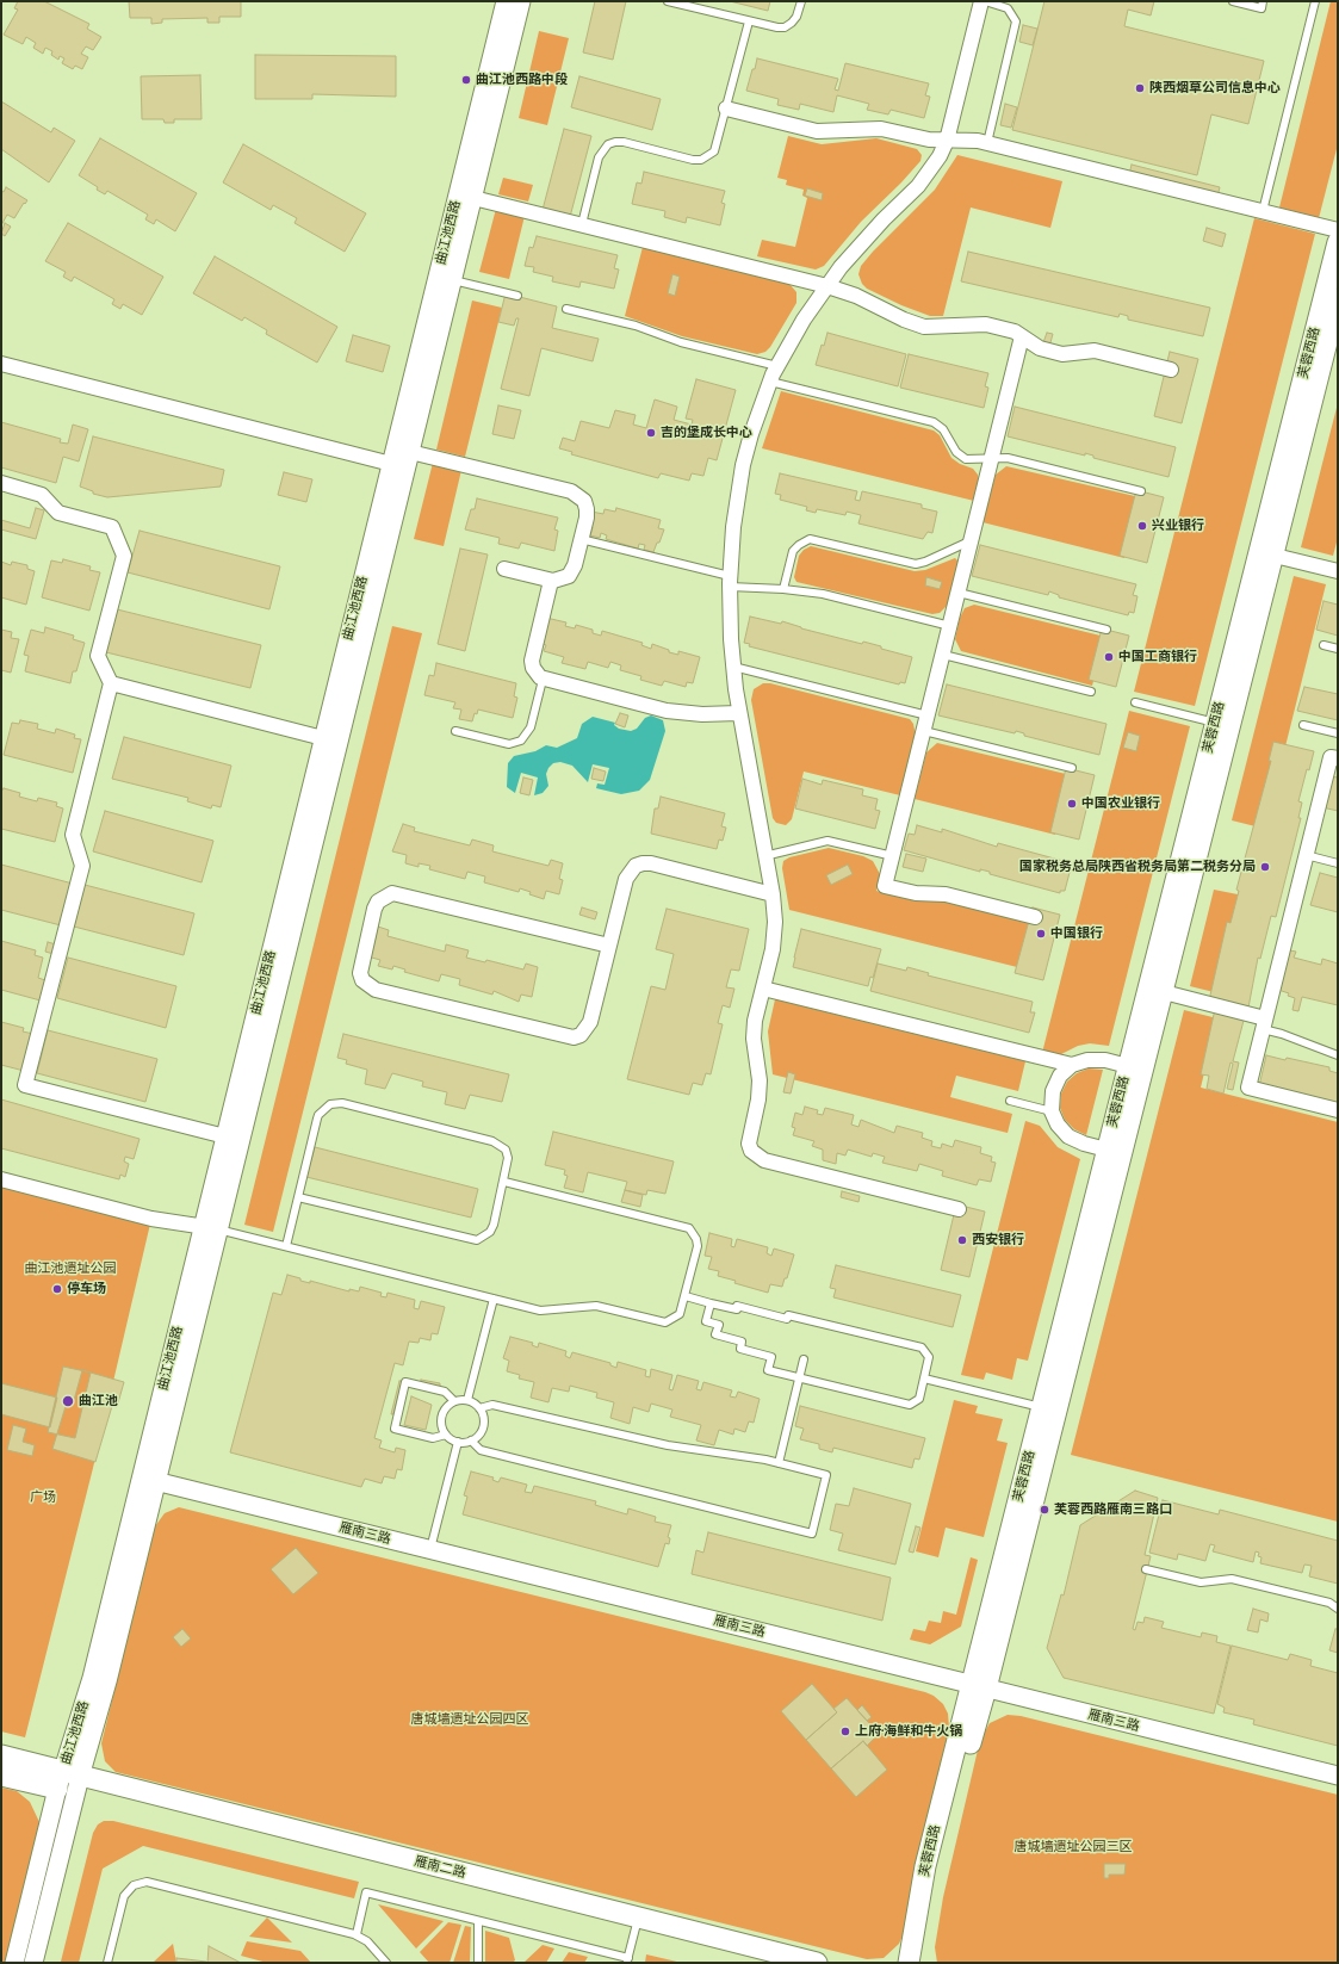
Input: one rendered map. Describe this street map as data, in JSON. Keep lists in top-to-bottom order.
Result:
{
  "streets": {
    "main road": ["芙蓉西路", "雁南二路"],
    "street": ["曲江池西路", "雁南三路"]
  },
  "crossings": [
    ["曲江池西路", "雁南三路"],
    ["曲江池西路", "雁南二路"],
    ["芙蓉西路", "雁南三路"]
  ],
  "parks": [
    "曲江池遗址公园",
    "广场",
    "唐城墙遗址公园四区",
    "唐城墙遗址公园三区"
  ],
  "places": [
    "曲江池西路中段",
    "陕西烟草公司信息中心",
    "吉的堡成长中心",
    "兴业银行",
    "中国工商银行",
    "中国农业银行",
    "国家税务总局陕西省税务局第二税务分局",
    "中国银行",
    "西安银行",
    "停车场",
    "曲江池",
    "芙蓉西路雁南三路口",
    "上府·海鲜和牛火锅"
  ]
}
